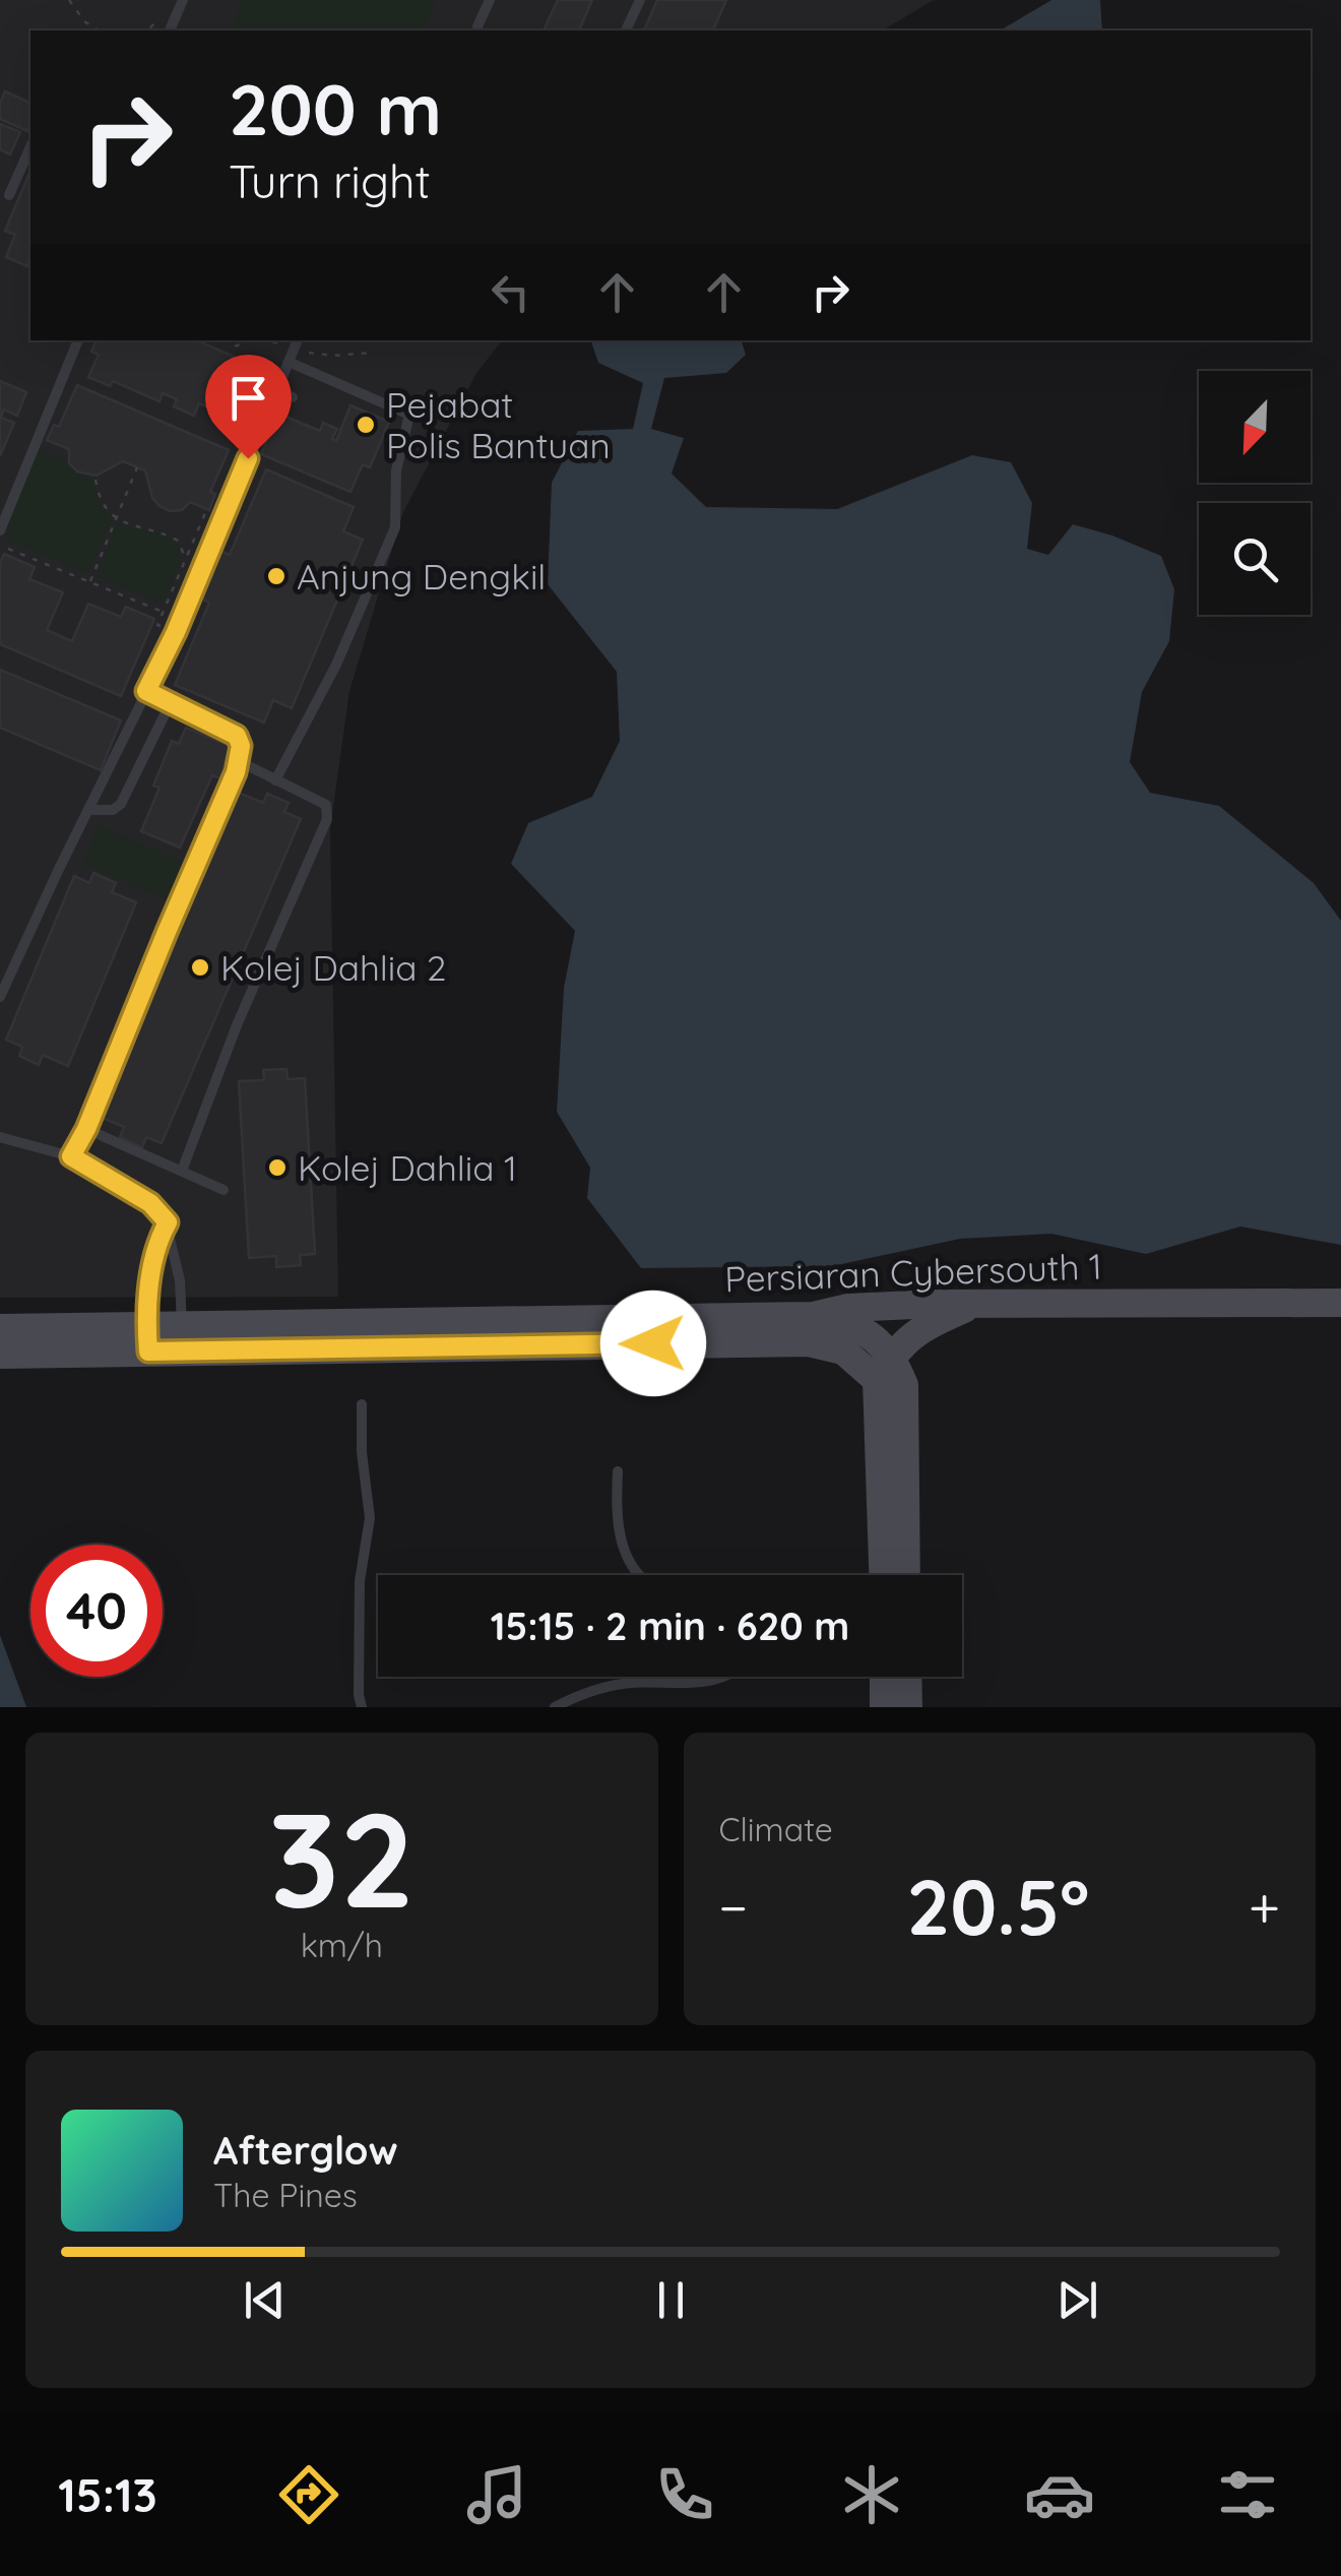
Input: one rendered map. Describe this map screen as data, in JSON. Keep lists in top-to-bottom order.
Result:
{
  "streets": {
    "street": ["Persiaran Cybersouth 1"]
  },
  "places": [
    "Pejabat Polis Bantuan",
    "Anjung Dengkil",
    "Kolej Dahlia 2",
    "Kolej Dahlia 1"
  ],
  "north": "bottom left",
  "page": {
    "turn": ["200 m", "Turn right"],
    "limit": "40",
    "trip": "15:15 · 2 min · 620 m",
    "tile": [
      ["32", "km/h"],
      "Climate"
    ],
    "heat": ["−", "20.5°", "+"],
    "song": ["Afterglow", "The Pines"],
    "tabs": "15:13"
  }
}
